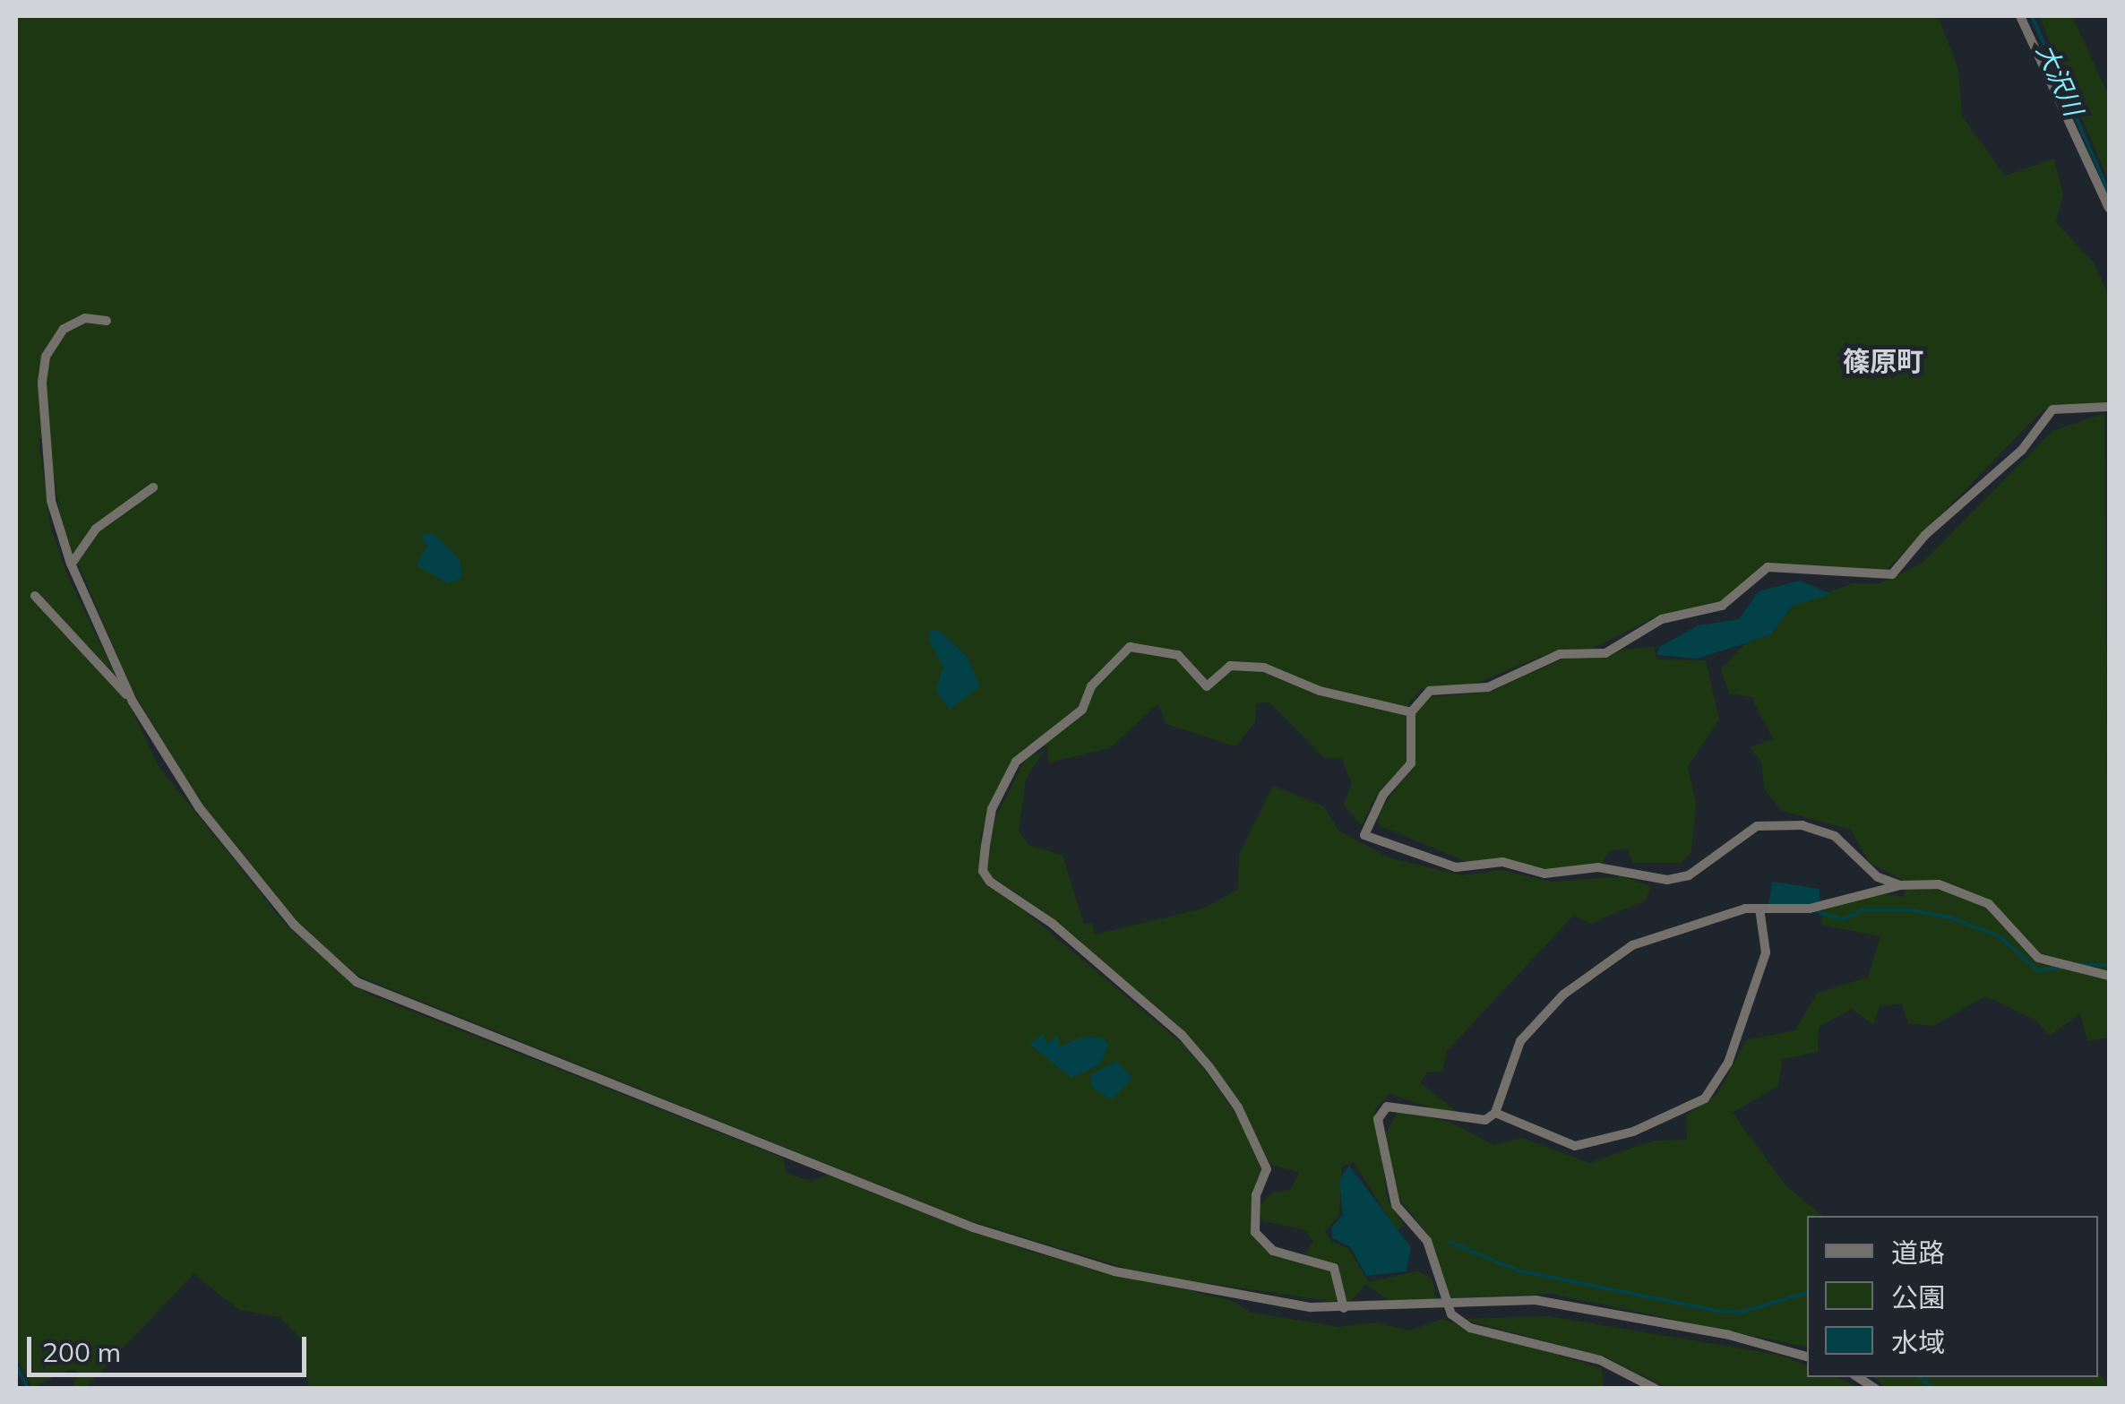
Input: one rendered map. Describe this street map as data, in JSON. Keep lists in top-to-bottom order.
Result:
{
  "districts": ["篠原町"],
  "water": ["大沢川"],
  "legend": ["道路", "公園", "水域"],
  "scale_bar": "200 m"
}
